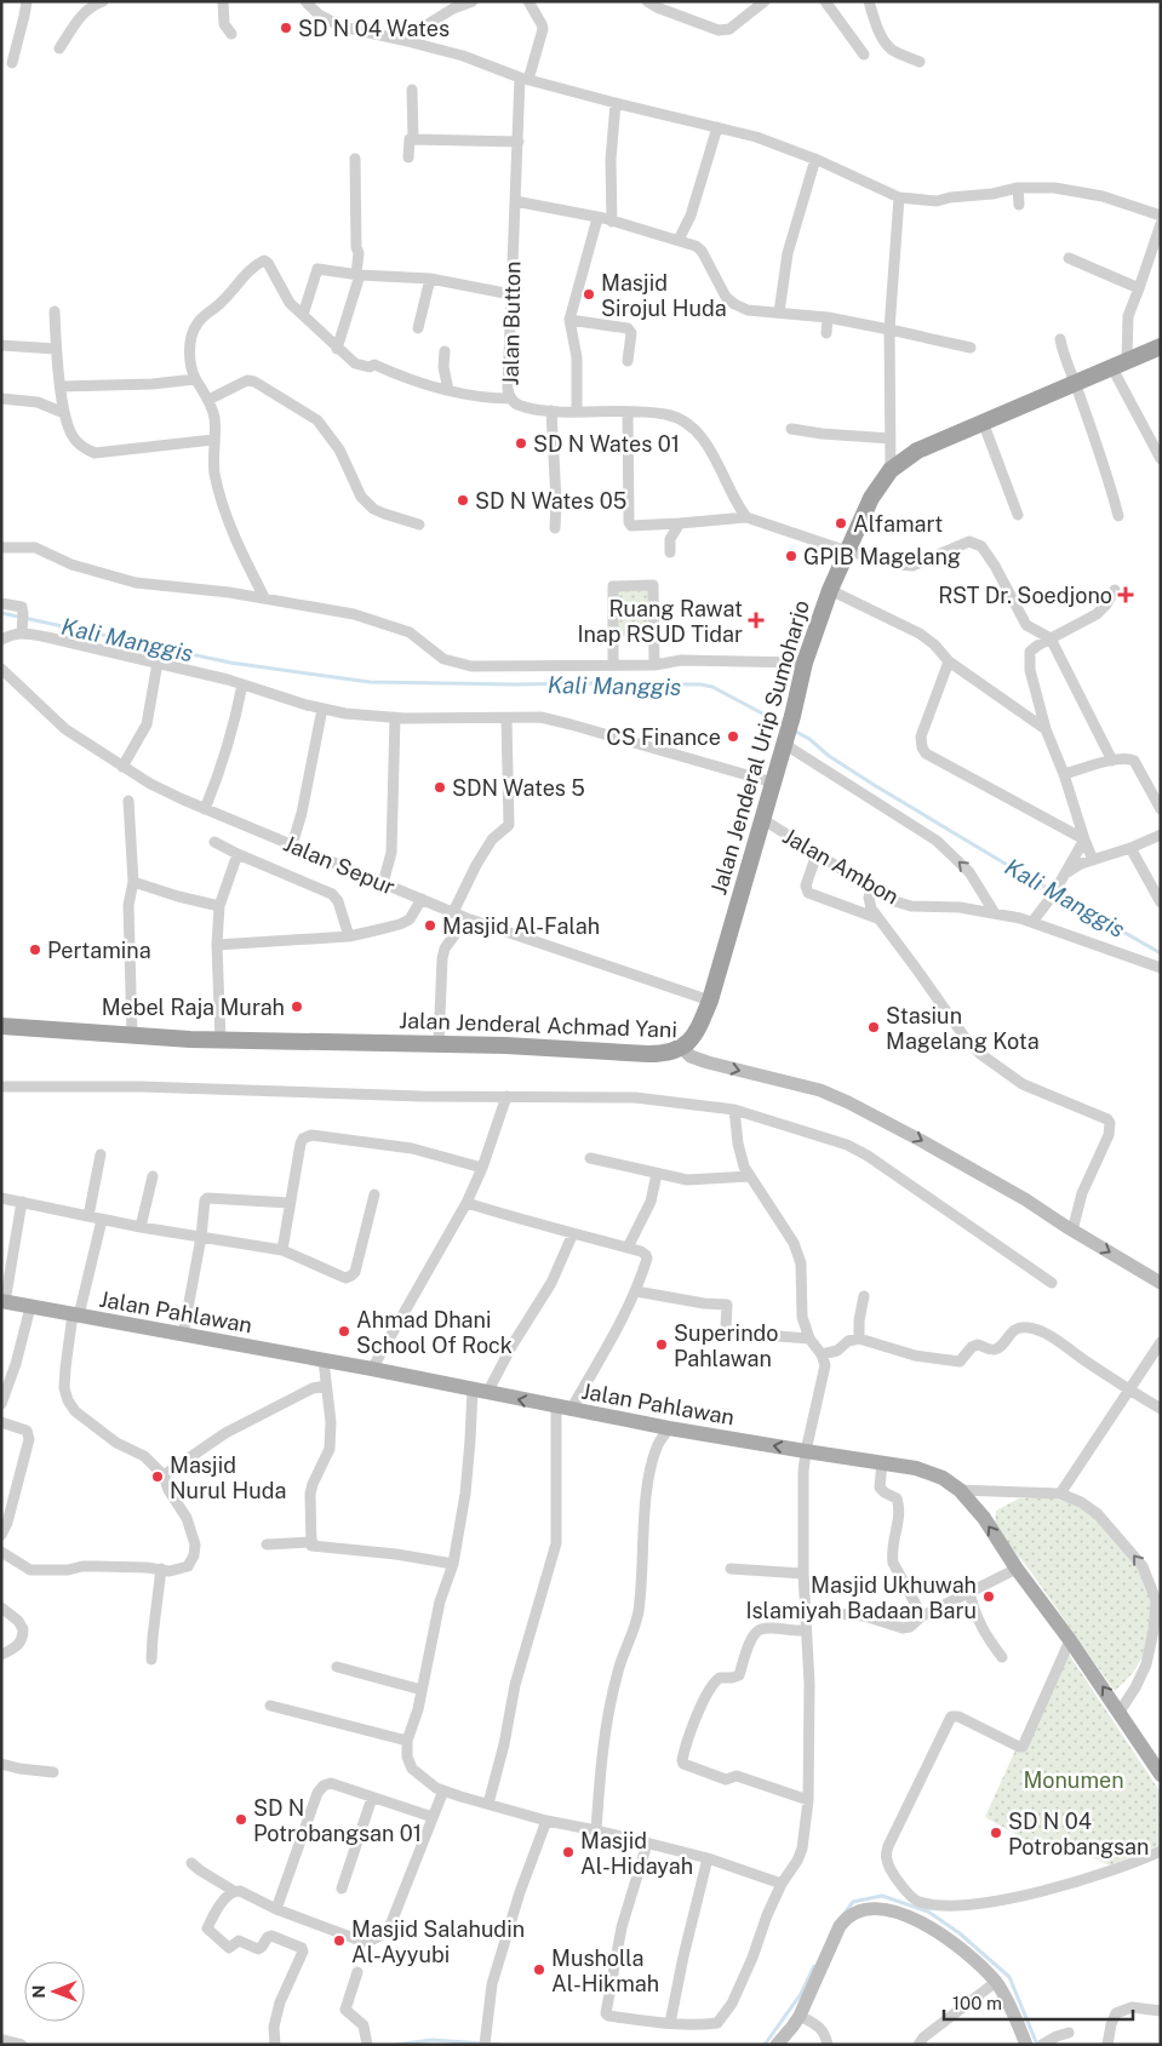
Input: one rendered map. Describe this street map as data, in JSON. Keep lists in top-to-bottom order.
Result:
{
  "streets": {
    "highway": ["Jalan Jenderal Urip Sumoharjo", "Jalan Jenderal Achmad Yani"],
    "main road": ["Jalan Pahlawan"],
    "street": ["Jalan Button", "Jalan Sepur", "Jalan Ambon"]
  },
  "crossings": [
    ["Jalan Jenderal Urip Sumoharjo", "Jalan Sepur"],
    ["Jalan Jenderal Urip Sumoharjo", "Jalan Ambon"],
    ["Jalan Jenderal Urip Sumoharjo", "Jalan Jenderal Achmad Yani"]
  ],
  "one_way": ["Jalan Jenderal Achmad Yani"],
  "water": ["Kali Manggis"],
  "parks": ["Monumen"],
  "places": {
    "other": [
      "SD N 04 Wates",
      "Masjid Sirojul Huda",
      "SD N Wates 01",
      "SD N Wates 05",
      "Alfamart",
      "GPIB Magelang",
      "CS Finance",
      "SDN Wates 5",
      "Masjid Al-Falah",
      "Pertamina",
      "Mebel Raja Murah",
      "Stasiun Magelang Kota",
      "Ahmad Dhani School Of Rock",
      "Superindo Pahlawan",
      "Masjid Nurul Huda",
      "Masjid Ukhuwah Islamiyah Badaan Baru",
      "SD N Potrobangsan 01",
      "SD N 04 Potrobangsan",
      "Masjid Al-Hidayah",
      "Masjid Salahudin Al-Ayyubi",
      "Musholla Al-Hikmah"
    ],
    "health": ["RST Dr. Soedjono", "Ruang Rawat Inap RSUD Tidar"]
  },
  "scale_bar": "100 m",
  "north": "left"
}
